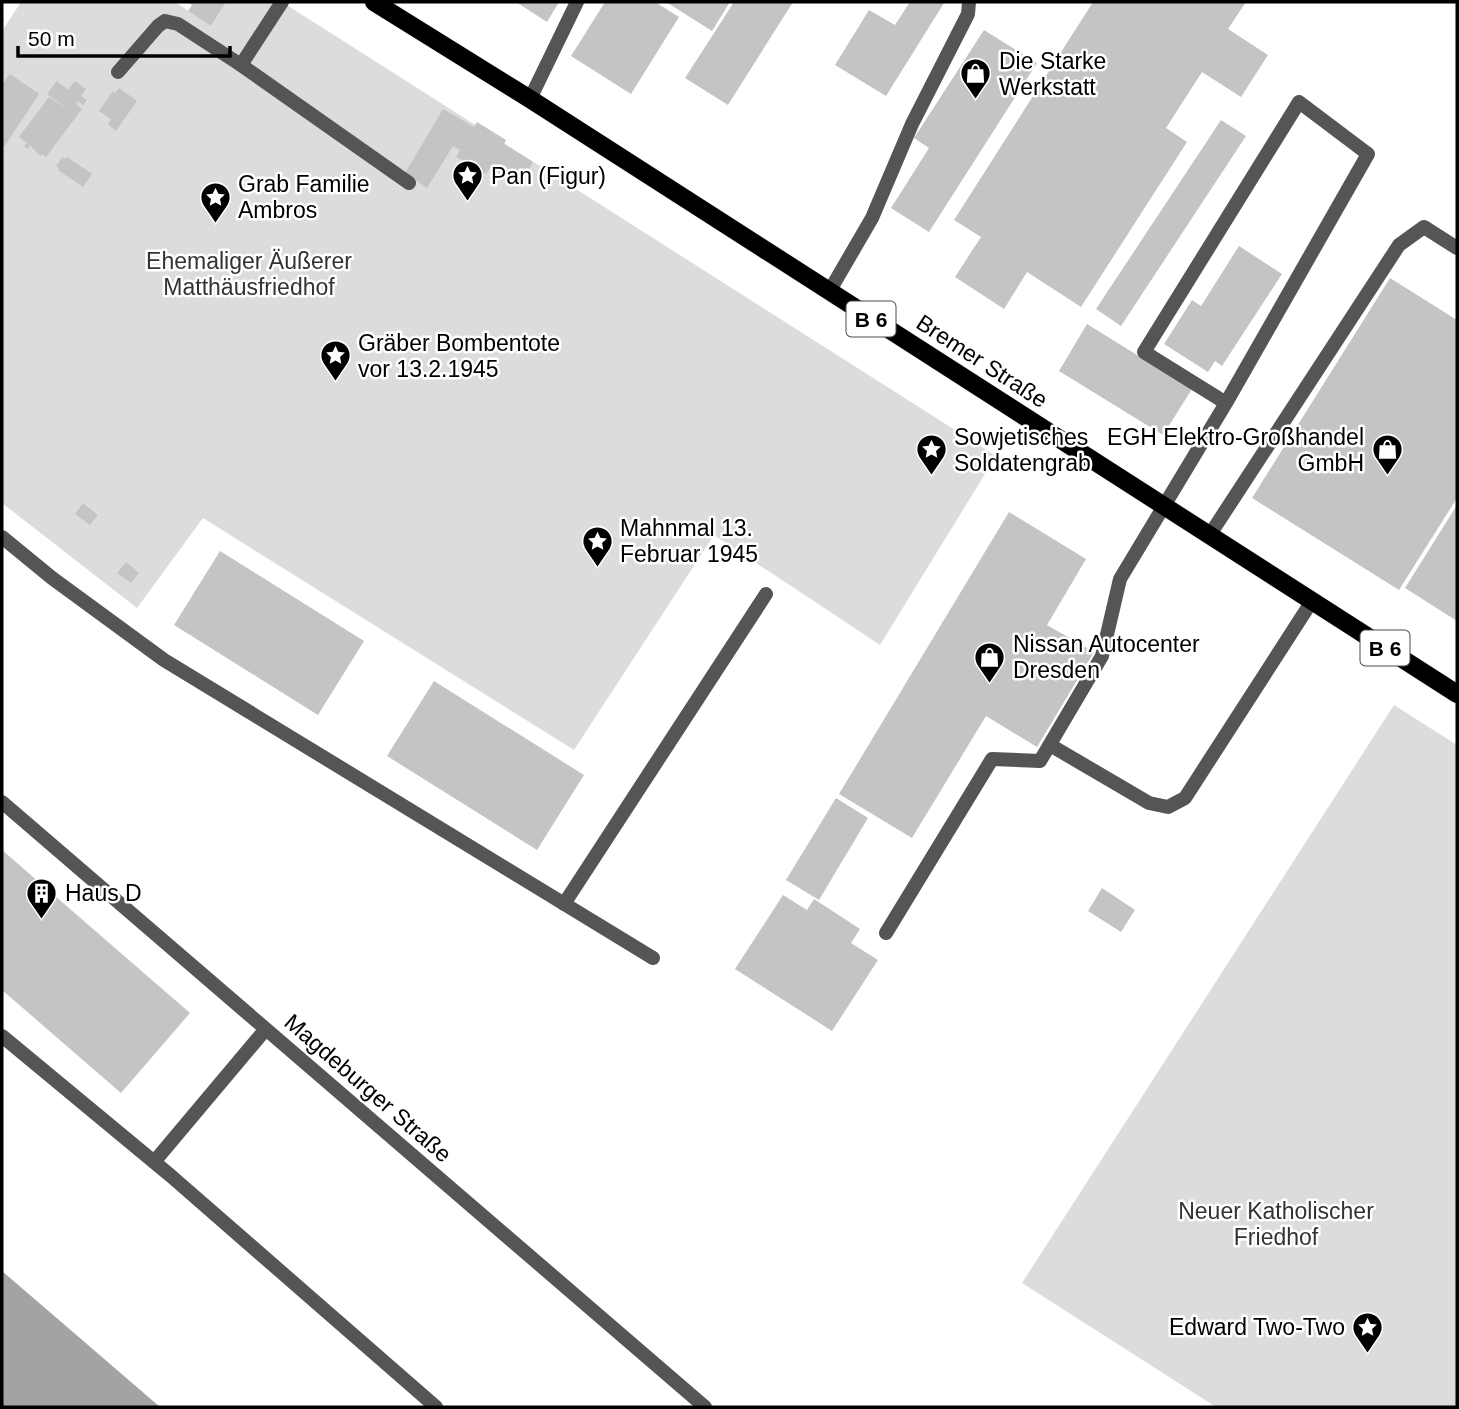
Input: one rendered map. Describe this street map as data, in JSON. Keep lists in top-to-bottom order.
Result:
{
  "streets": {
    "main road": ["B 6", "Bremer Straße"],
    "street": ["Magdeburger Straße"]
  },
  "parks": ["Ehemaliger Äußerer Matthäusfriedhof", "Neuer Katholischer Friedhof"],
  "places": {
    "shop": ["Die Starke Werkstatt", "EGH Elektro-Großhandel GmbH", "Nissan Autocenter Dresden"],
    "place": [
      "Pan (Figur)",
      "Grab Familie Ambros",
      "Gräber Bombentote vor 13.2.1945",
      "Sowjetisches Soldatengrab",
      "Mahnmal 13. Februar 1945",
      "Edward Two-Two"
    ],
    "building": ["Haus D"]
  },
  "scale_bar": "50 m"
}
